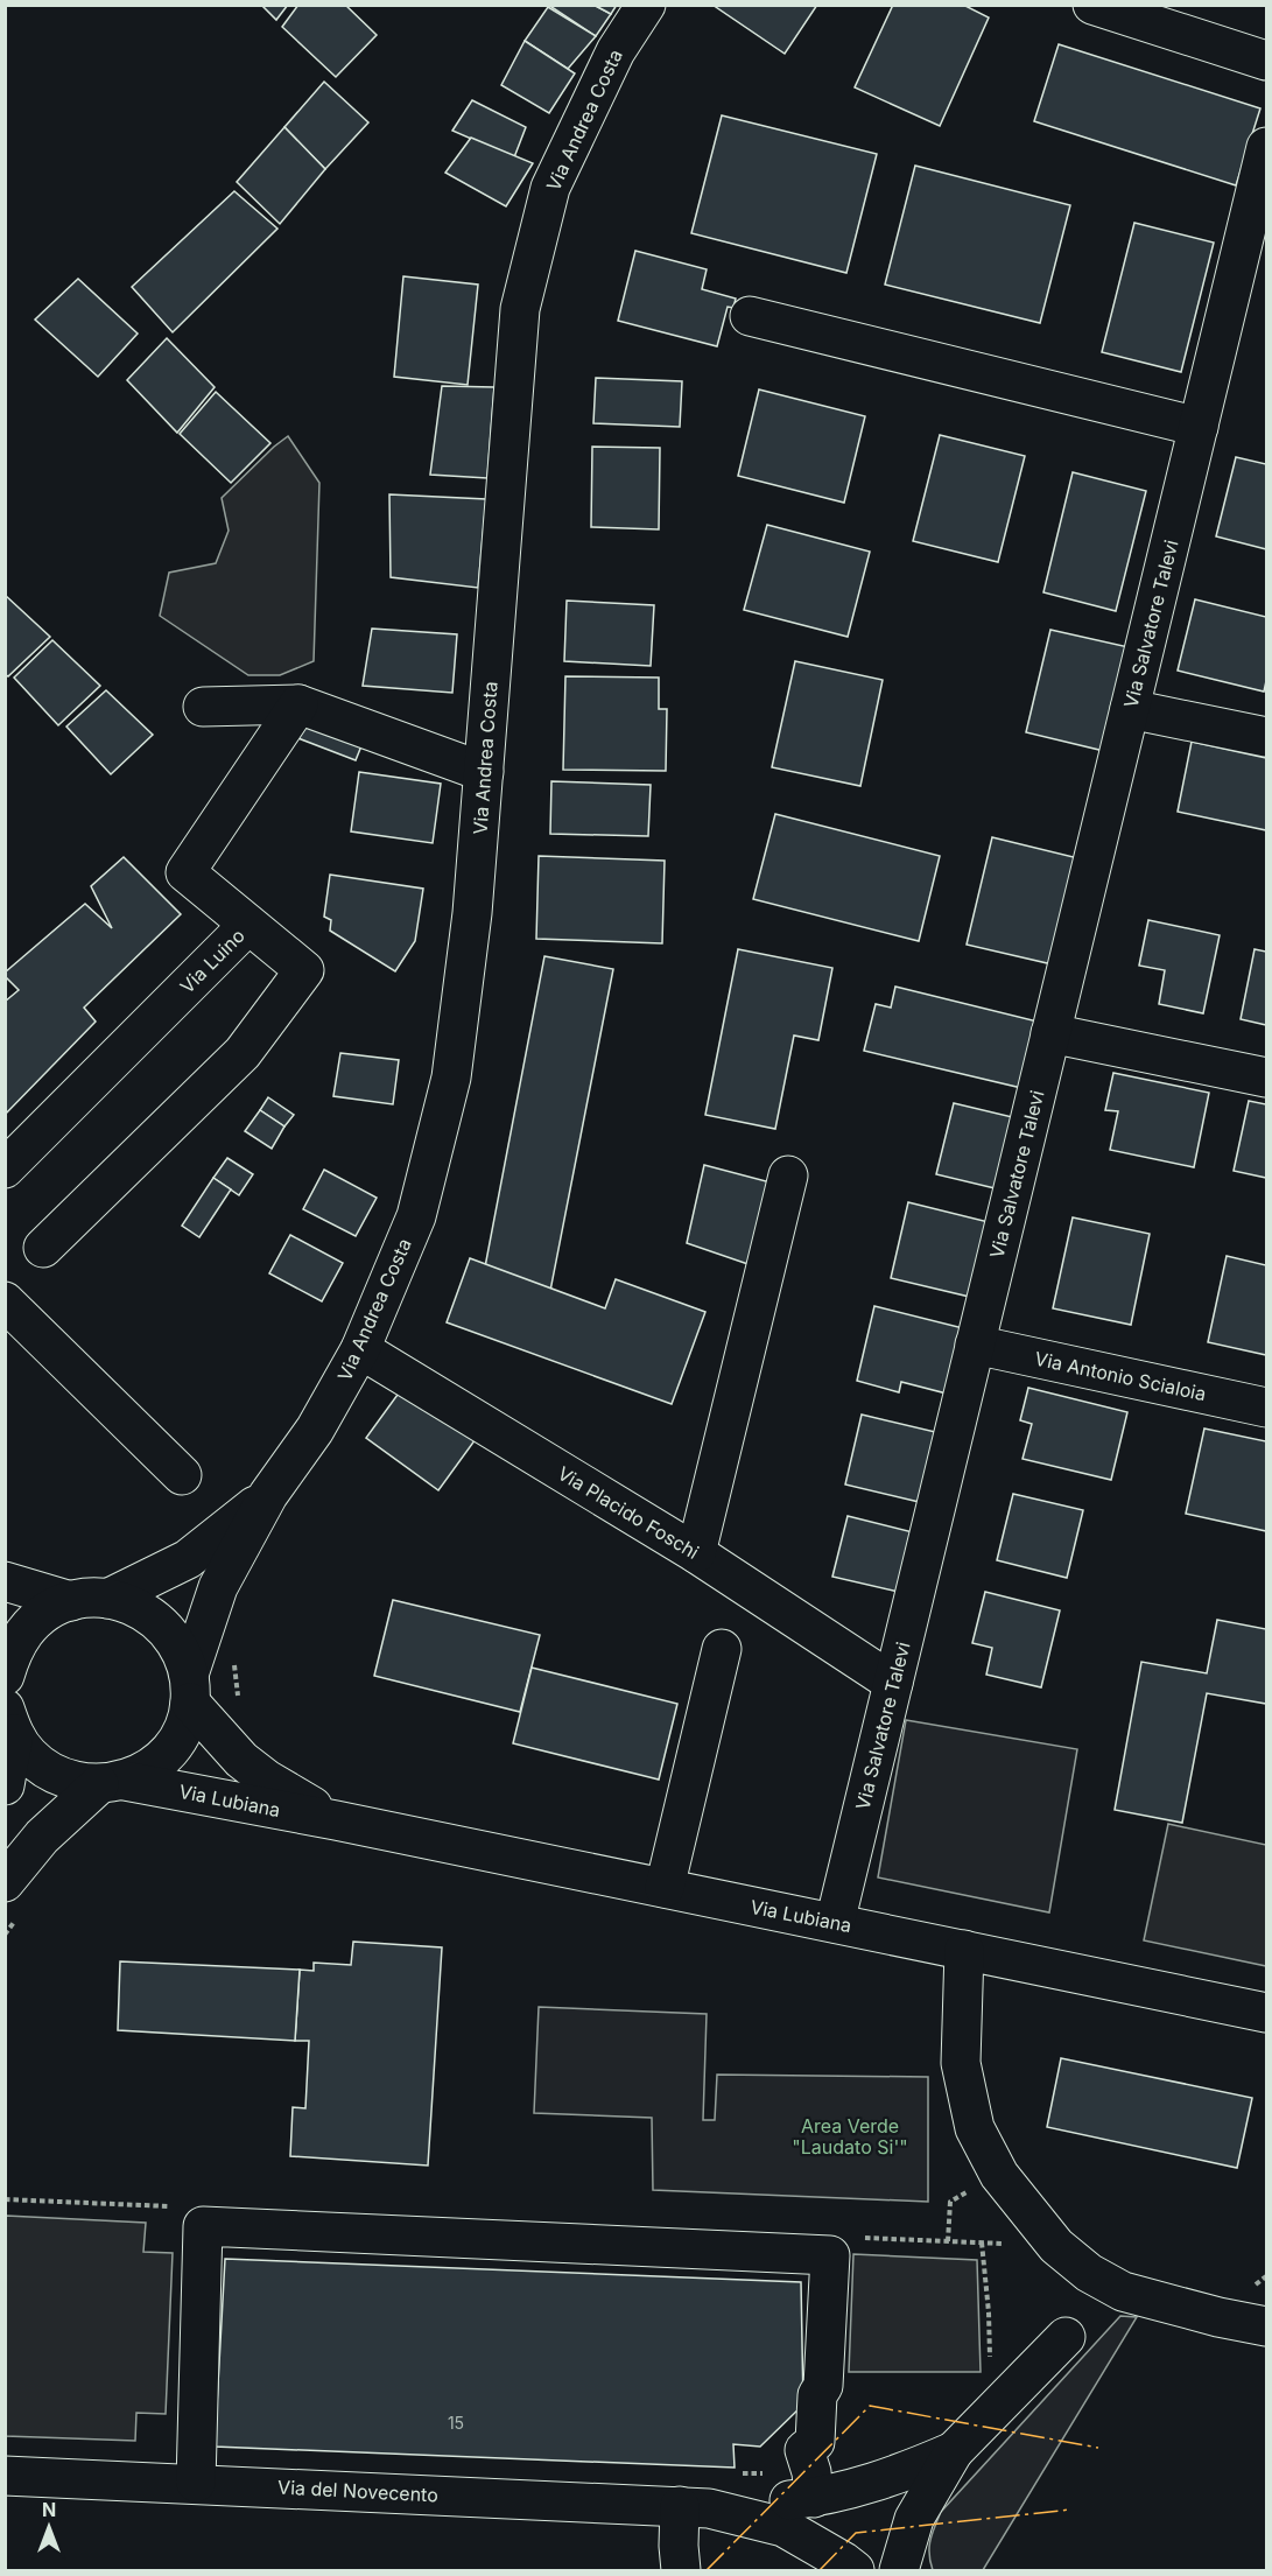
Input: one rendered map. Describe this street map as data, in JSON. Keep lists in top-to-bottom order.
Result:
{
  "streets": {
    "street": [
      "Via Andrea Costa",
      "Via Salvatore Talevi",
      "Via Luino",
      "Via Antonio Scialoia",
      "Via Placido Foschi",
      "Via Lubiana",
      "Via del Novecento"
    ]
  },
  "crossings": [
    ["Via Andrea Costa", "Via Placido Foschi"],
    ["Via Andrea Costa", "Via Lubiana"],
    ["Via Salvatore Talevi", "Via Antonio Scialoia"],
    ["Via Salvatore Talevi", "Via Placido Foschi"],
    ["Via Salvatore Talevi", "Via Lubiana"]
  ],
  "parks": ["Area Verde \"Laudato Si'\""],
  "house_numbers": ["15"],
  "north": "top"
}
